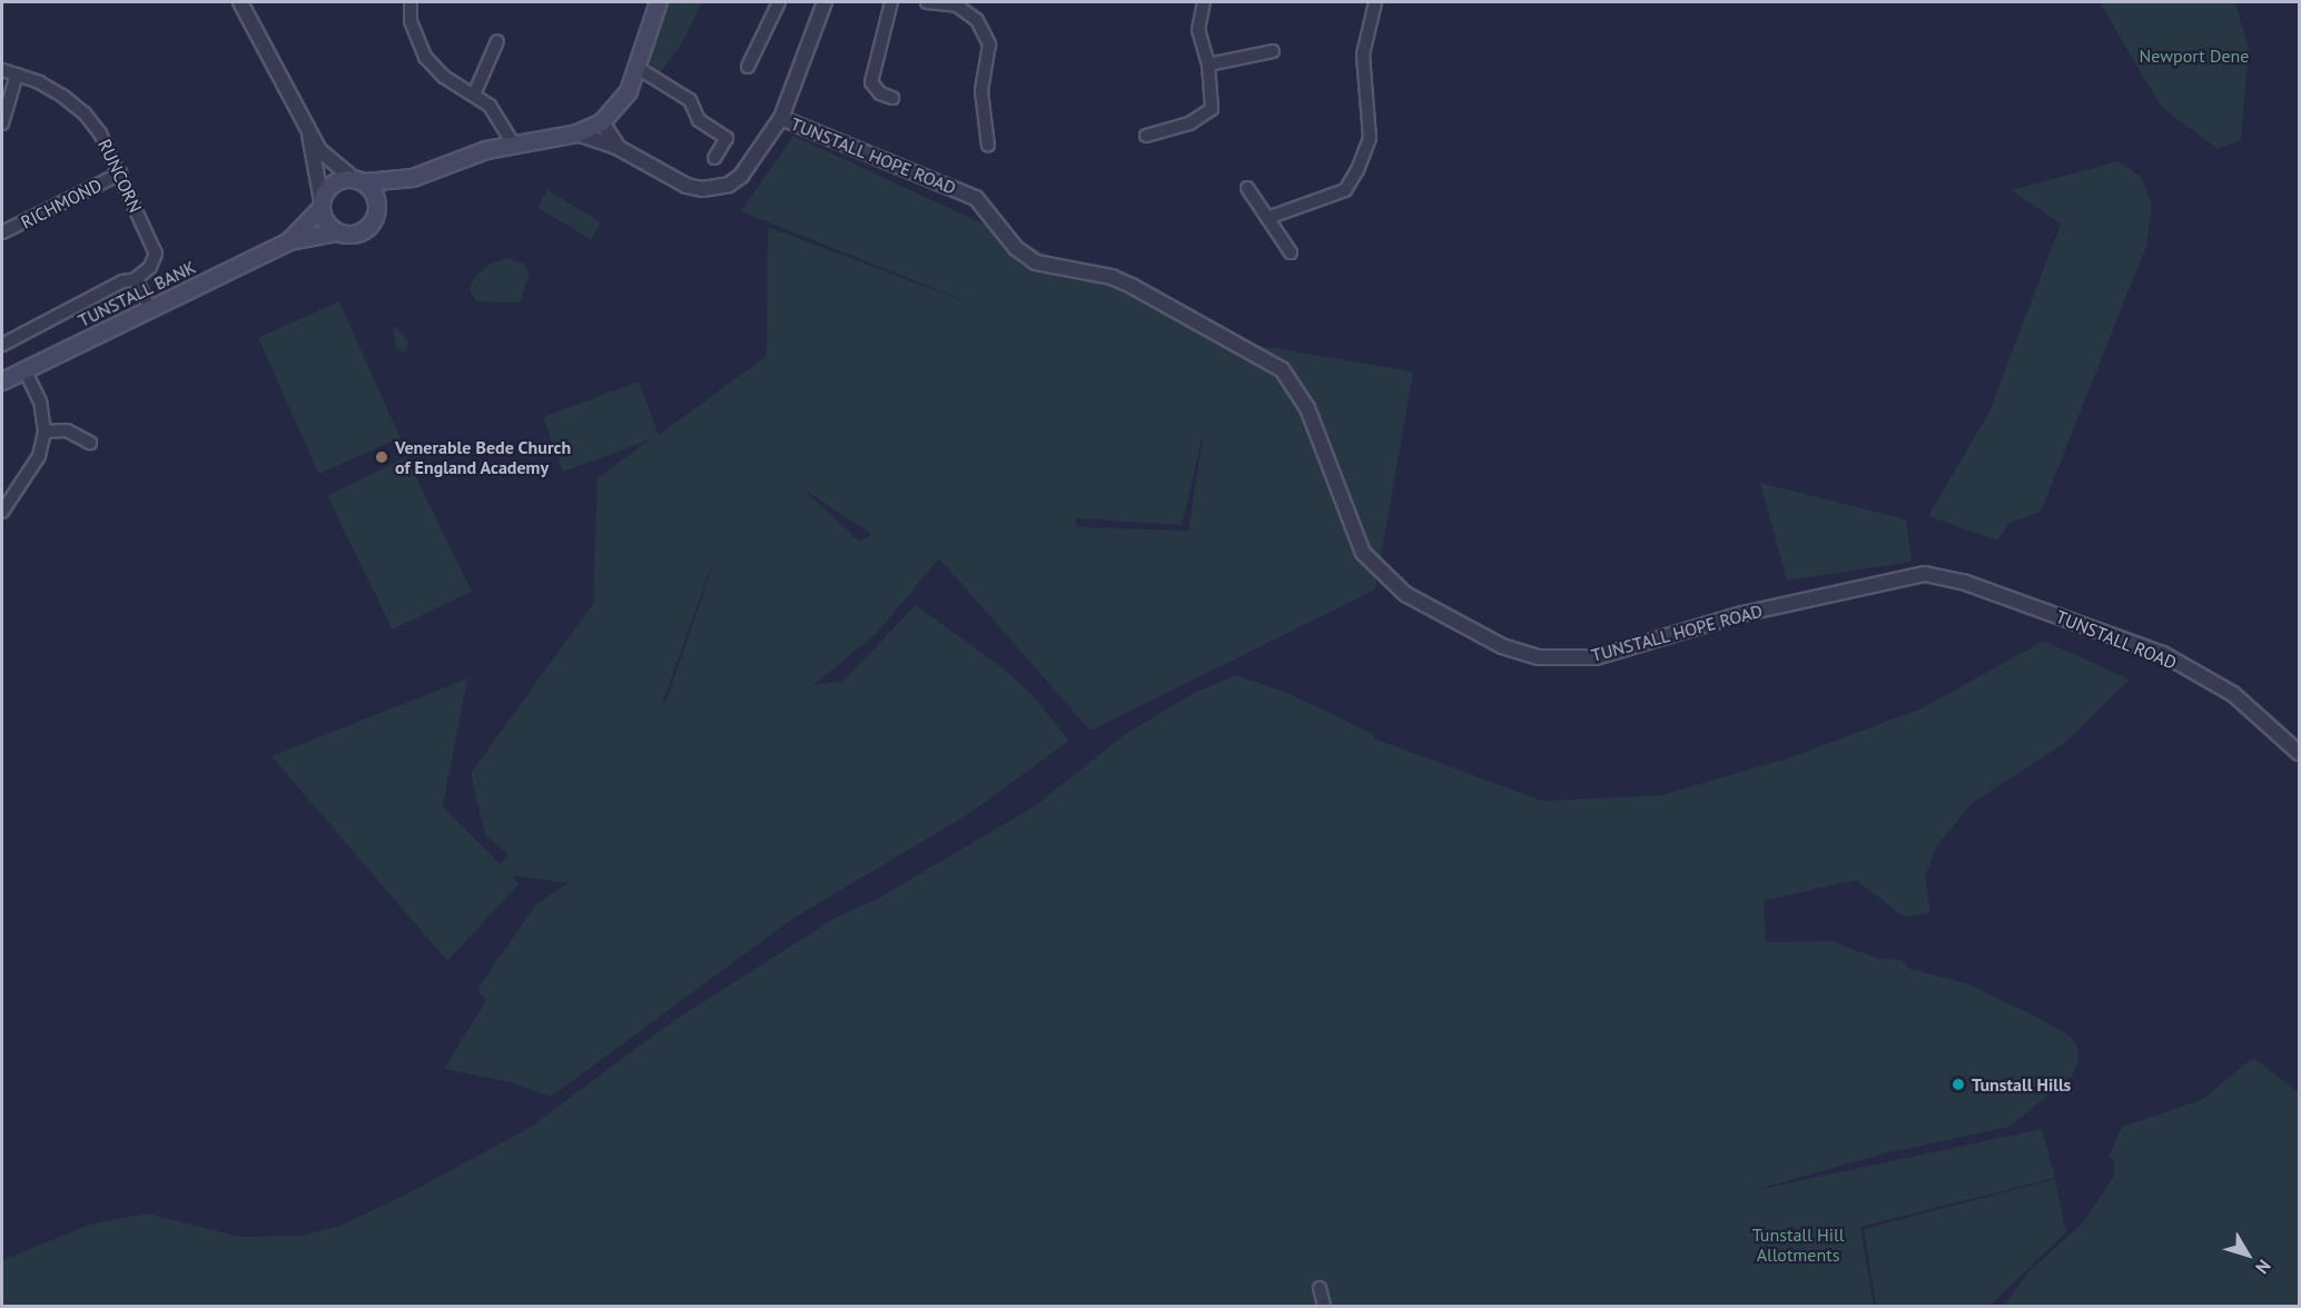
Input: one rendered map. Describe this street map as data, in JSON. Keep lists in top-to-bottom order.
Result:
{
  "streets": {
    "main road": ["TUNSTALL BANK"],
    "street": [
      "TUNSTALL HOPE ROAD",
      "RUNCORN",
      "RICHMOND",
      "TUNSTALL ROAD"
    ]
  },
  "crossings": [
    ["TUNSTALL HOPE ROAD", "TUNSTALL ROAD"],
    ["RUNCORN", "RICHMOND"]
  ],
  "parks": ["Newport Dene", "Tunstall Hill Allotments"],
  "places": ["Venerable Bede Church of England Academy", "Tunstall Hills"],
  "north": "bottom right"
}
